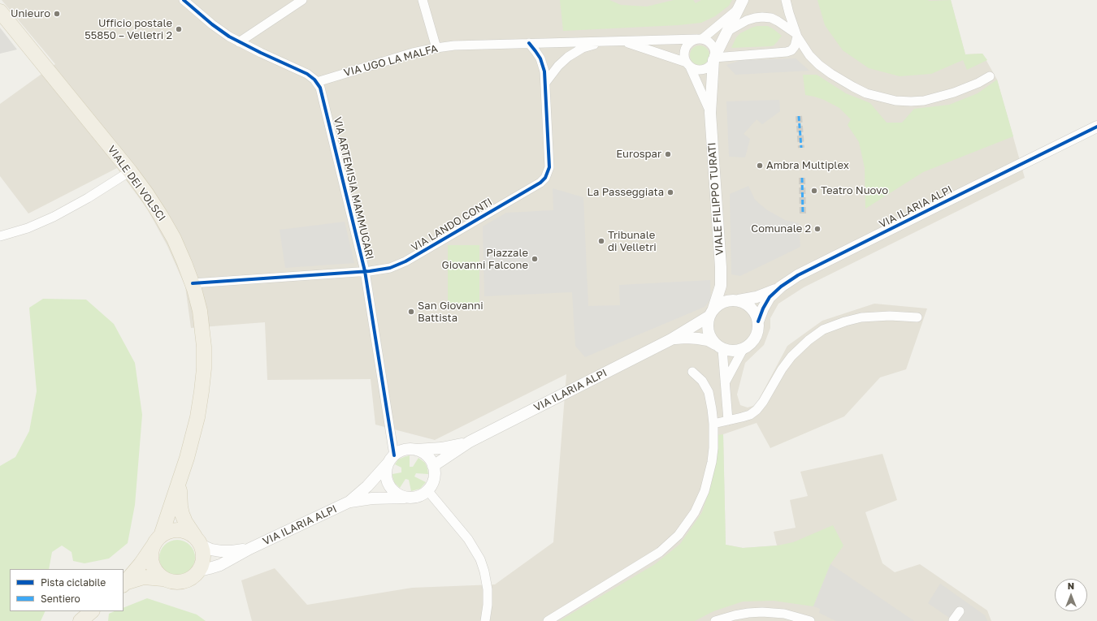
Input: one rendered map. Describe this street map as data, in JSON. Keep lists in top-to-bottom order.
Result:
{
  "streets": {
    "main road": ["VIALE DEI VOLSCI"],
    "street": [
      "VIA UGO LA MALFA",
      "VIA ARTEMISIA MAMMUCARI",
      "VIALE FILIPPO TURATI",
      "VIA ILARIA ALPI",
      "VIA LANDO CONTI"
    ]
  },
  "crossings": [
    ["VIA UGO LA MALFA", "VIA ARTEMISIA MAMMUCARI"],
    ["VIA UGO LA MALFA", "VIALE FILIPPO TURATI"],
    ["VIALE DEI VOLSCI", "VIA LANDO CONTI"],
    ["VIA ARTEMISIA MAMMUCARI", "VIA ILARIA ALPI"],
    ["VIA ARTEMISIA MAMMUCARI", "VIA LANDO CONTI"],
    ["VIALE FILIPPO TURATI", "VIA ILARIA ALPI"]
  ],
  "places": [
    "Unieuro",
    "Ufficio postale 55850 – Velletri 2",
    "Eurospar",
    "Ambra Multiplex",
    "Teatro Nuovo",
    "La Passeggiata",
    "Comunale 2",
    "Tribunale di Velletri",
    "Piazzale Giovanni Falcone",
    "San Giovanni Battista"
  ],
  "legend": ["Pista ciclabile", "Sentiero"],
  "north": "top"
}
